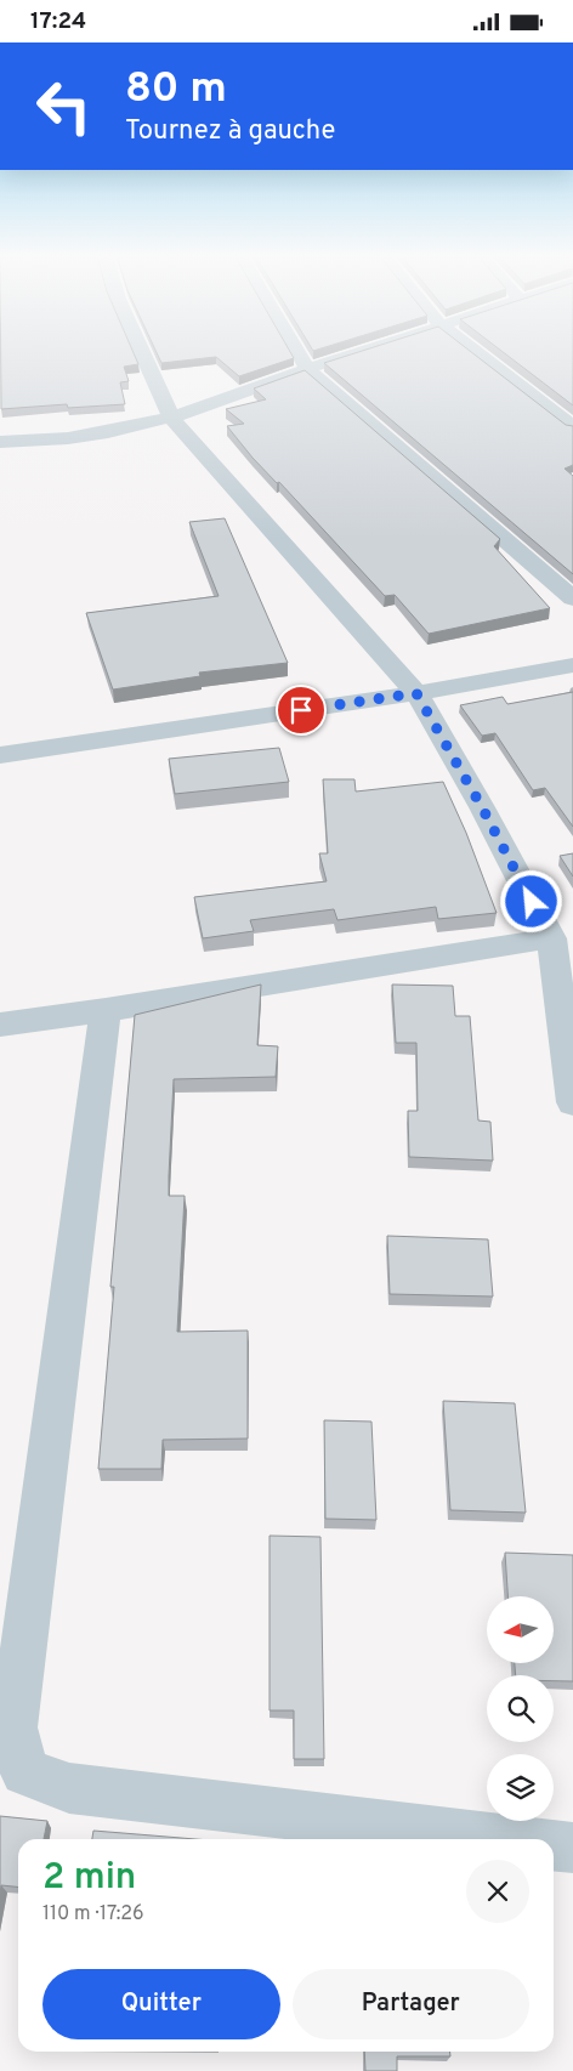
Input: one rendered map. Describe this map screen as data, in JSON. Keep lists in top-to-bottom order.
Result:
{
  "north": "left",
  "page": {
    "status": "17:24",
    "turn": ["80 m", "Tournez à gauche"],
    "heading": ["2 min", "110 m · 17:26"],
    "buttons": ["Quitter", "Partager"]
  }
}
